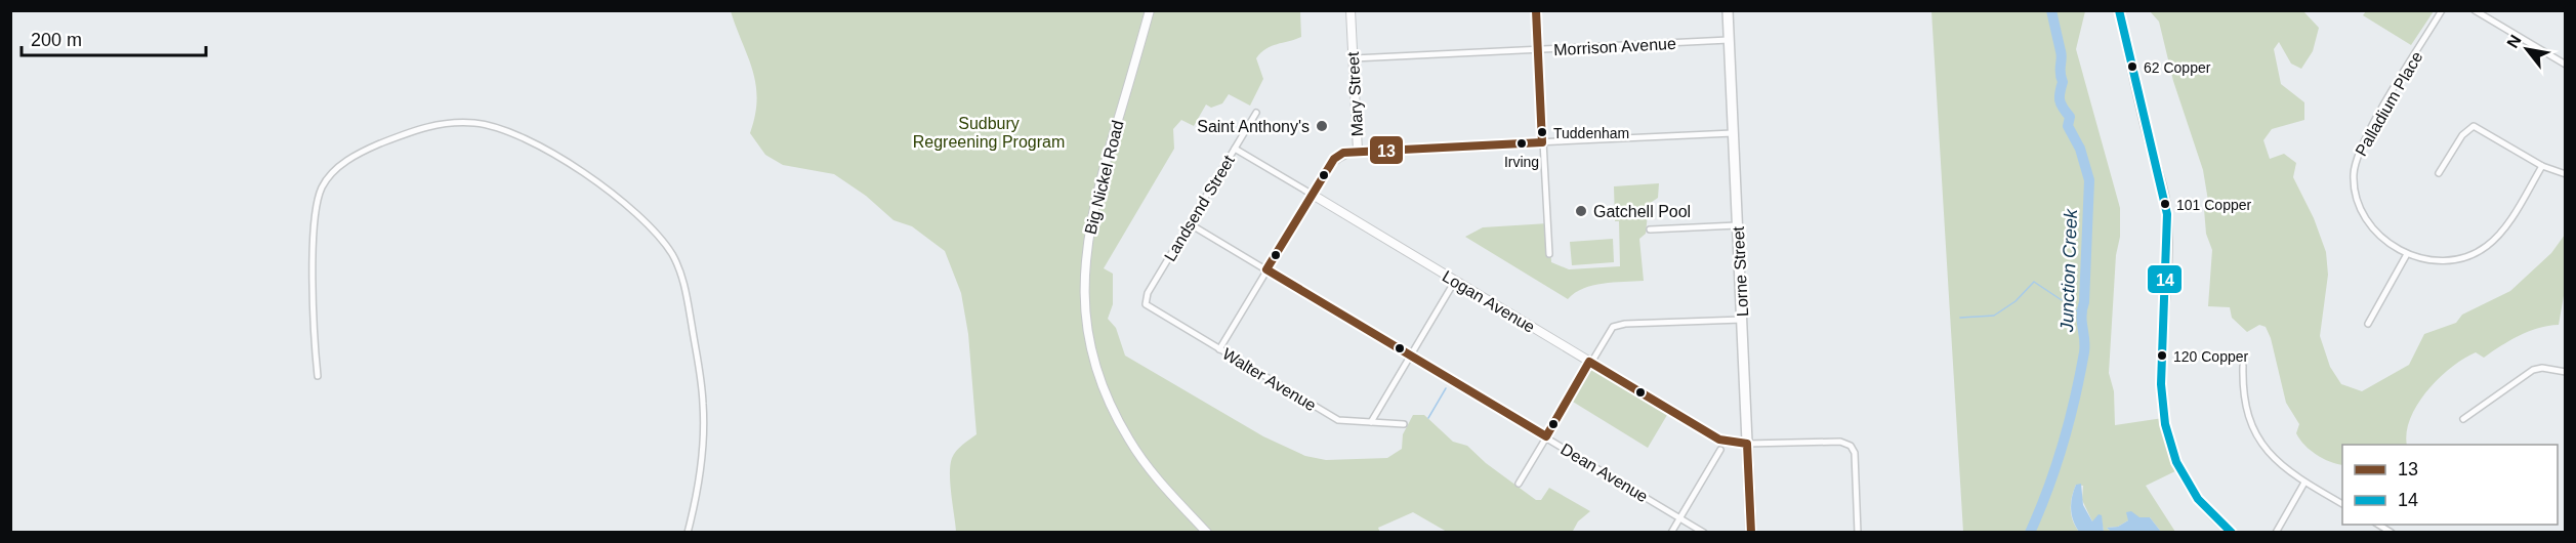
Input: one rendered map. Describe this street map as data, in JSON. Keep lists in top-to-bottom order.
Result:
{
  "streets": {
    "main road": ["Lorne Street"],
    "street": [
      "Morrison Avenue",
      "Mary Street",
      "Palladium Place",
      "Big Nickel Road",
      "Landsend Street",
      "Logan Avenue",
      "Walter Avenue",
      "Dean Avenue"
    ]
  },
  "crossings": [
    ["Morrison Avenue", "Mary Street"],
    ["Morrison Avenue", "Lorne Street"],
    ["Mary Street", "Logan Avenue"],
    ["Mary Street", "Walter Avenue"],
    ["Mary Street", "Dean Avenue"],
    ["Landsend Street", "Logan Avenue"],
    ["Landsend Street", "Walter Avenue"],
    ["Landsend Street", "Dean Avenue"],
    ["Lorne Street", "Logan Avenue"]
  ],
  "water": ["Junction Creek"],
  "parks": ["Sudbury Regreening Program"],
  "places": [
    "62 Copper",
    "Saint Anthony's",
    "Tuddenham",
    "Irving",
    "101 Copper",
    "Gatchell Pool",
    "120 Copper"
  ],
  "lines": ["transit line 13", "transit line 14"],
  "legend": ["13", "14"],
  "scale_bar": "200 m",
  "north": "top left"
}
